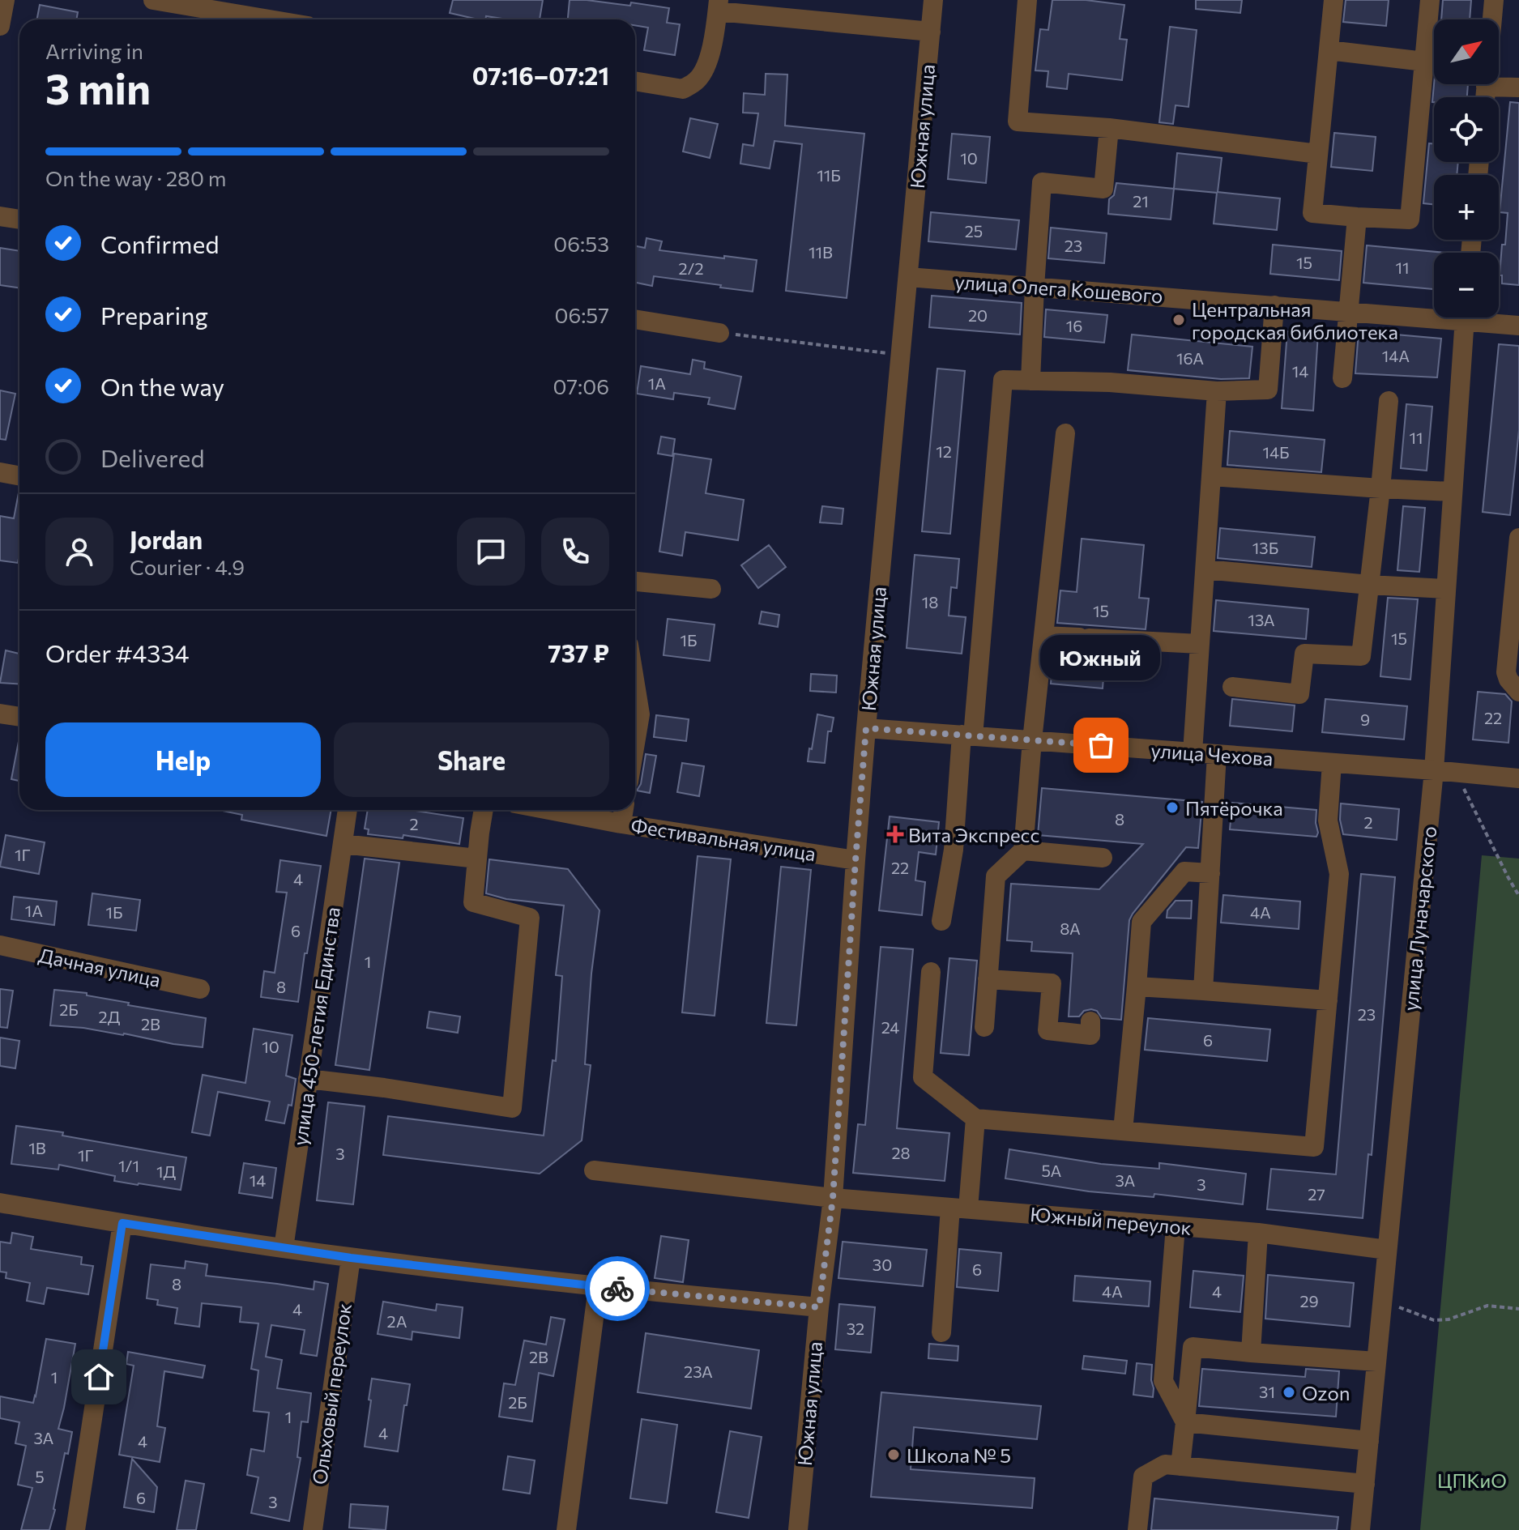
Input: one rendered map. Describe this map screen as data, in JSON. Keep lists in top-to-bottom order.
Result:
{
  "streets": {
    "street": [
      "Южная улица",
      "улица Олега Кошевого",
      "улица Чехова",
      "Фестивальная улица",
      "улица Луначарского",
      "Дачная улица",
      "улица 450-летия Единства",
      "Южный переулок",
      "Ольховый переулок"
    ]
  },
  "crossings": [
    ["Южная улица", "улица Олега Кошевого"],
    ["Южная улица", "улица Чехова"],
    ["Южная улица", "Фестивальная улица"],
    ["Южная улица", "Южный переулок"],
    ["улица Чехова", "улица Луначарского"],
    ["улица Луначарского", "Южный переулок"]
  ],
  "parks": ["ЦПКиО"],
  "places": {
    "other": [
      "Центральная городская библиотека",
      "Южный",
      "Пятёрочка",
      "Ozon",
      "Школа № 5"
    ],
    "health": ["Вита Экспресс"]
  },
  "house_numbers": [
    "10",
    "11Б",
    "21",
    "25",
    "23",
    "11В",
    "15",
    "11",
    "2/2",
    "20",
    "16",
    "14А",
    "16А",
    "14",
    "1А",
    "11",
    "12",
    "14Б",
    "13Б",
    "18",
    "15",
    "13А",
    "15",
    "1Б",
    "22",
    "9",
    "8",
    "2",
    "2",
    "1Г",
    "22",
    "4",
    "1А",
    "1Б",
    "4А",
    "8А",
    "6",
    "1",
    "8",
    "2Б",
    "23",
    "2Д",
    "2В",
    "24",
    "6",
    "10",
    "1В",
    "28",
    "3",
    "1Г",
    "1/1",
    "5А",
    "1Д",
    "14",
    "3А",
    "3",
    "27",
    "30",
    "6",
    "8",
    "4А",
    "4",
    "29",
    "4",
    "2А",
    "32",
    "2В",
    "23А",
    "1",
    "31",
    "2Б",
    "1",
    "4",
    "3А",
    "4",
    "5",
    "6",
    "3"
  ],
  "north": "top right",
  "page": {
    "map_buttons": ["+", "−"],
    "heading": ["3 min", "Arriving in", "07:16–07:21"],
    "panel": [
      "Jordan",
      "Courier · 4.9",
      "Order #4334",
      "737 ₽"
    ],
    "bar": "On the way · 280 m",
    "list": [
      ["Confirmed", "06:53"],
      ["Preparing", "06:57"],
      ["On the way", "07:06"],
      "Delivered"
    ],
    "bubble": "Южный",
    "buttons": ["Help", "Share"]
  }
}
